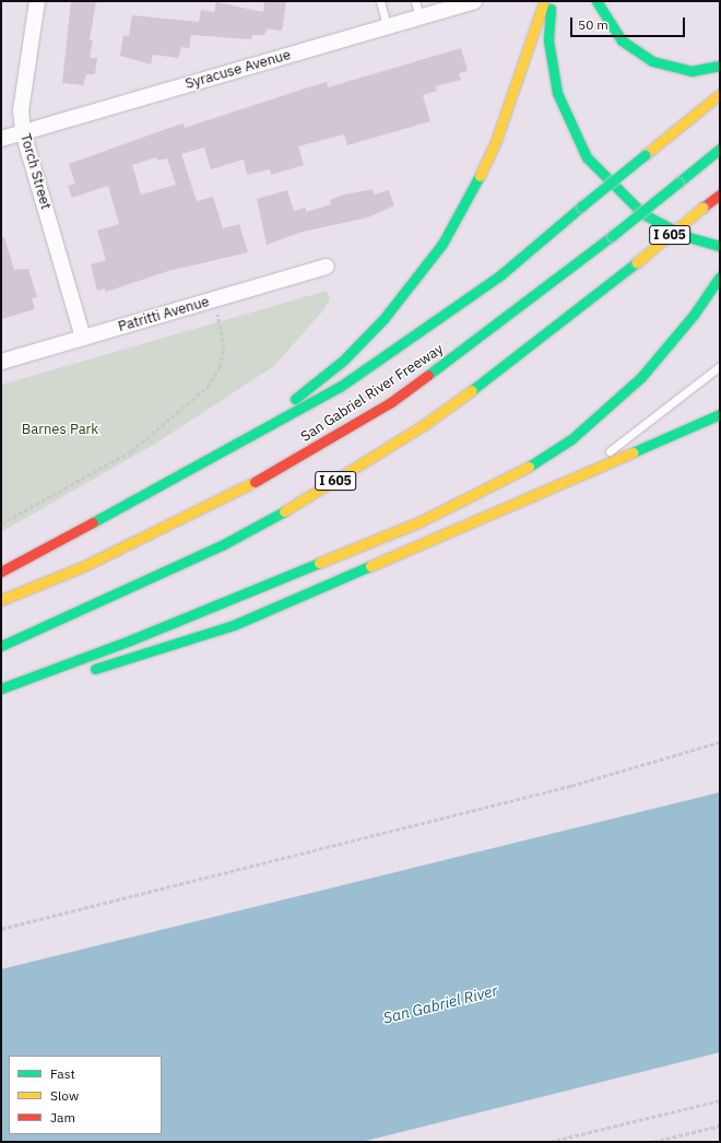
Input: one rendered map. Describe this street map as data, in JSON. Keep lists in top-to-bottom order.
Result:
{
  "streets": {
    "highway": ["I 605", "San Gabriel River Freeway"],
    "street": ["Syracuse Avenue", "Torch Street", "Patritti Avenue"]
  },
  "crossings": [
    ["Syracuse Avenue", "Torch Street"],
    ["Torch Street", "Patritti Avenue"]
  ],
  "water": ["San Gabriel River"],
  "parks": ["Barnes Park"],
  "legend": ["Fast", "Slow", "Jam"],
  "scale_bar": "50 m"
}
